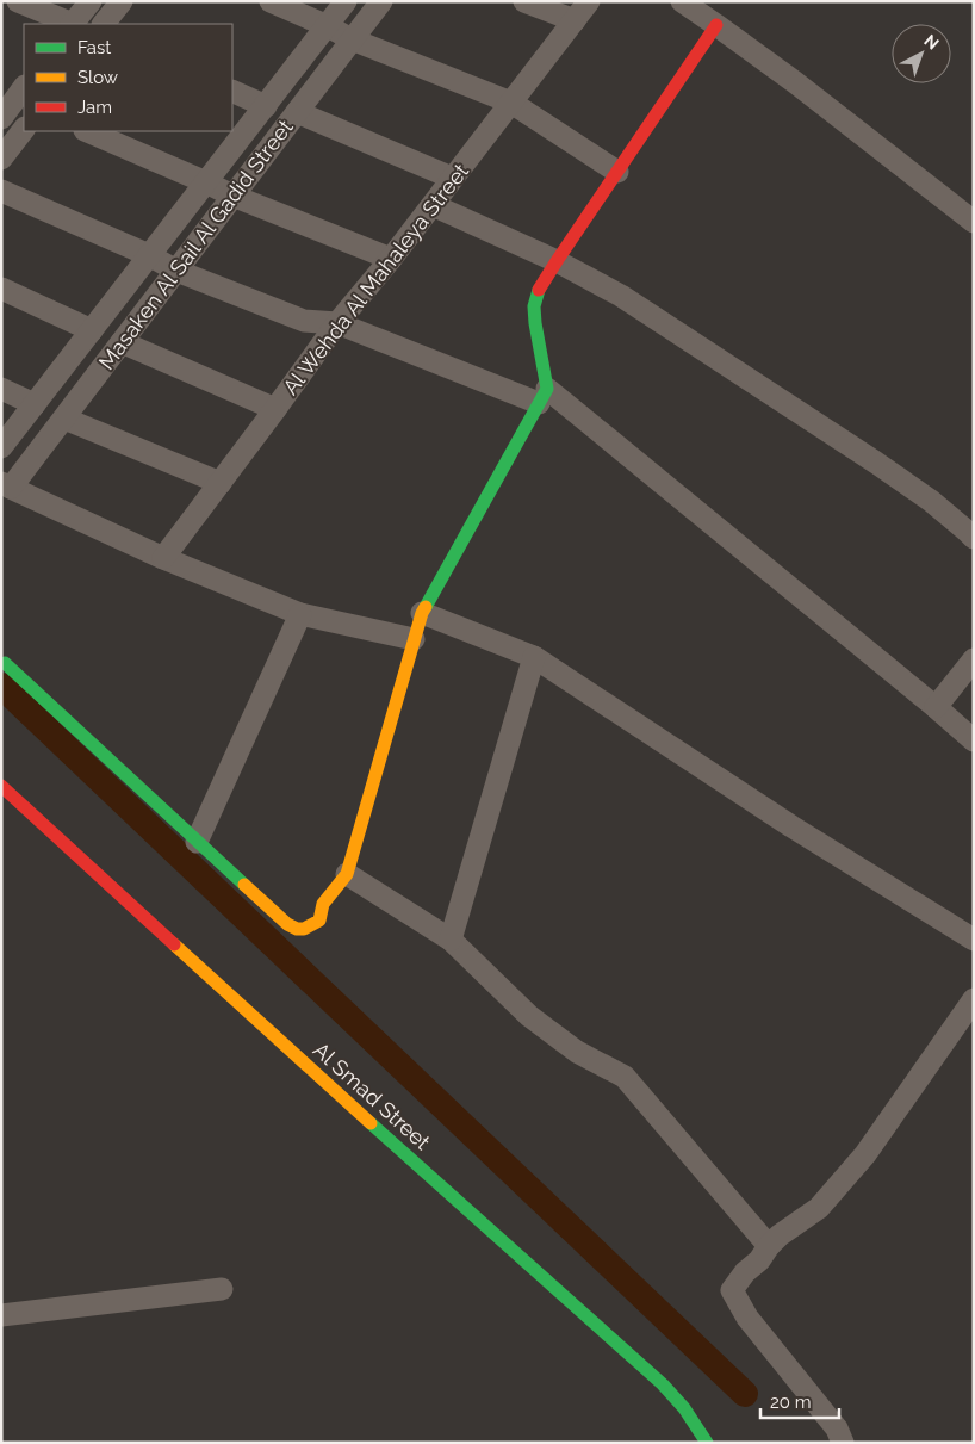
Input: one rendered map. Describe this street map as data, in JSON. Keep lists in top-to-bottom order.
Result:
{
  "streets": {
    "street": ["Masaken Al Sail Al Gadid Street", "Al Wehda Al Mahaleya Street", "Al Smad Street"]
  },
  "legend": ["Fast", "Slow", "Jam"],
  "scale_bar": "20 m",
  "north": "top right"
}
